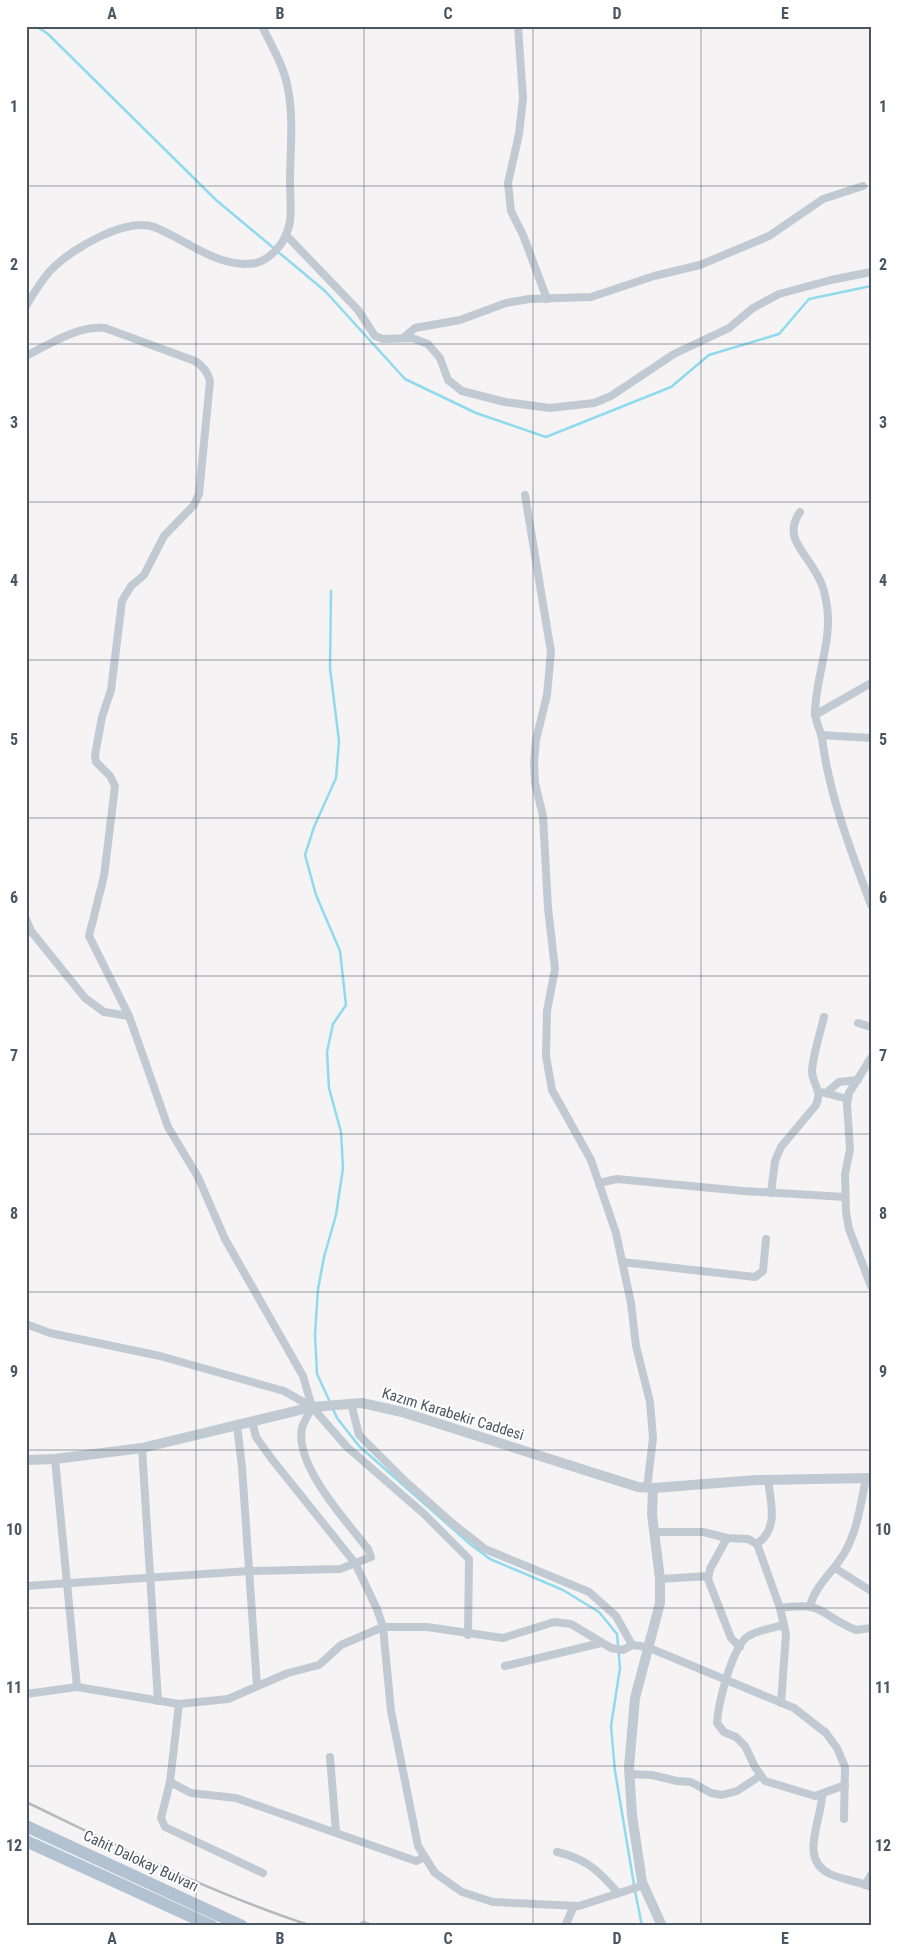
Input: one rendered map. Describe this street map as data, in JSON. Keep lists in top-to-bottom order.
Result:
{
  "streets": {
    "main road": ["Cahit Dalokay Bulvarı"],
    "street": ["Kazım Karabekir Caddesi"]
  },
  "grid": {
    "columns": [
      "A",
      "B",
      "C",
      "D",
      "E"
    ],
    "rows": [
      "1",
      "2",
      "3",
      "4",
      "5",
      "6",
      "7",
      "8",
      "9",
      "10",
      "11",
      "12"
    ]
  }
}
